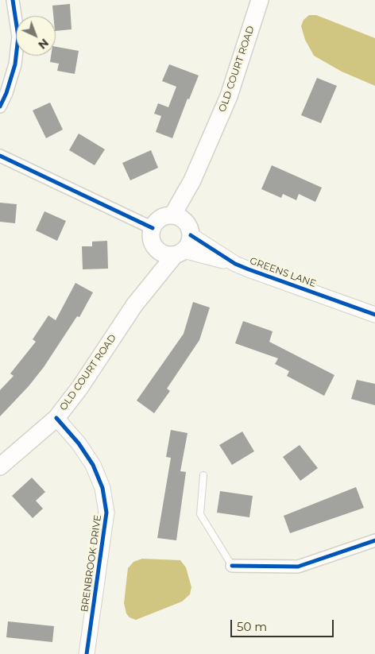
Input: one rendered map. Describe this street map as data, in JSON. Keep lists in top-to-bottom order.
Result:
{
  "streets": {
    "main road": ["OLD COURT ROAD"],
    "street": ["GREENS LANE", "BRENBROOK DRIVE"]
  },
  "crossings": [
    ["OLD COURT ROAD", "GREENS LANE"],
    ["OLD COURT ROAD", "BRENBROOK DRIVE"]
  ],
  "scale_bar": "50 m",
  "north": "bottom right"
}
